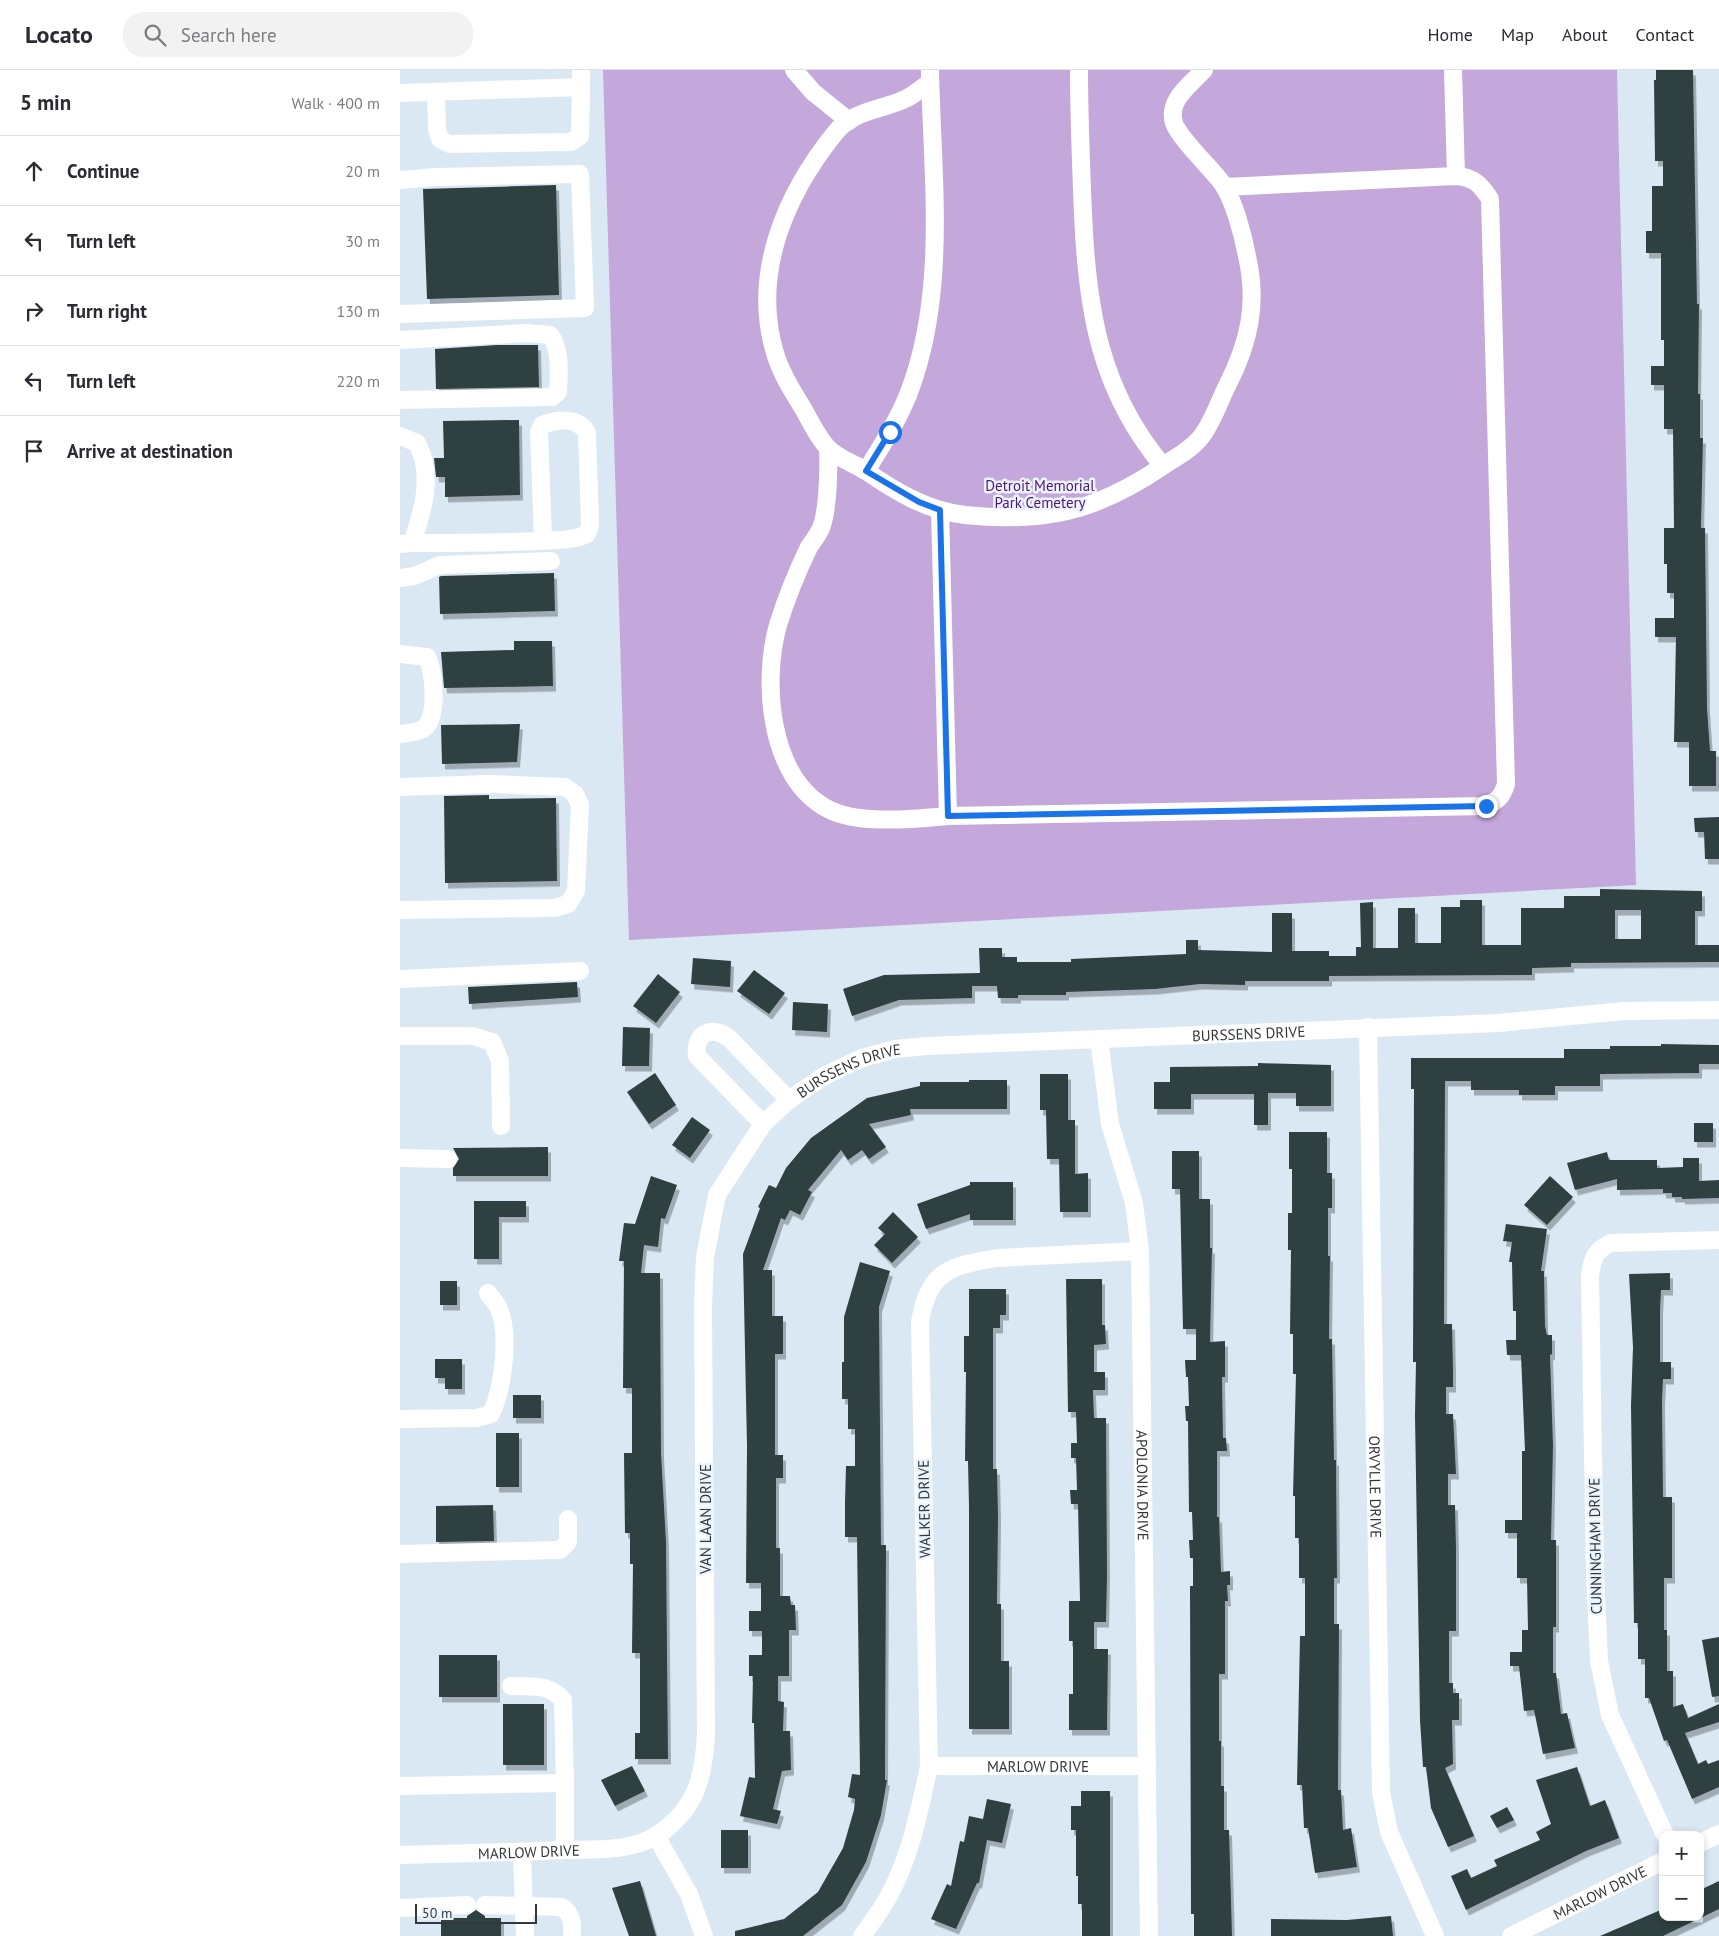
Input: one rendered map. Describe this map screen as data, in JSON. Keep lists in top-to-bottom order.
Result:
{
  "streets": {
    "street": [
      "BURSSENS DRIVE",
      "APOLONIA DRIVE",
      "ORVYLLE DRIVE",
      "WALKER DRIVE",
      "VAN LAAN DRIVE",
      "CUNNINGHAM DRIVE",
      "MARLOW DRIVE"
    ]
  },
  "crossings": [
    ["BURSSENS DRIVE", "APOLONIA DRIVE"],
    ["BURSSENS DRIVE", "ORVYLLE DRIVE"],
    ["BURSSENS DRIVE", "VAN LAAN DRIVE"],
    ["APOLONIA DRIVE", "WALKER DRIVE"],
    ["APOLONIA DRIVE", "MARLOW DRIVE"],
    ["WALKER DRIVE", "MARLOW DRIVE"],
    ["VAN LAAN DRIVE", "MARLOW DRIVE"]
  ],
  "parks": ["Detroit Memorial Park Cemetery"],
  "scale_bar": "50 m",
  "page": {
    "header": "Locato",
    "search": "Search here",
    "nav": [
      "Home",
      "Map",
      "About",
      "Contact"
    ],
    "heading": ["5 min", "Walk · 400 m"],
    "list": [
      ["Continue", "20 m"],
      ["Turn left", "30 m"],
      ["Turn right", "130 m"],
      ["Turn left", "220 m"],
      "Arrive at destination"
    ],
    "map_buttons": ["+", "−"],
    "scale": "50 m"
  }
}
